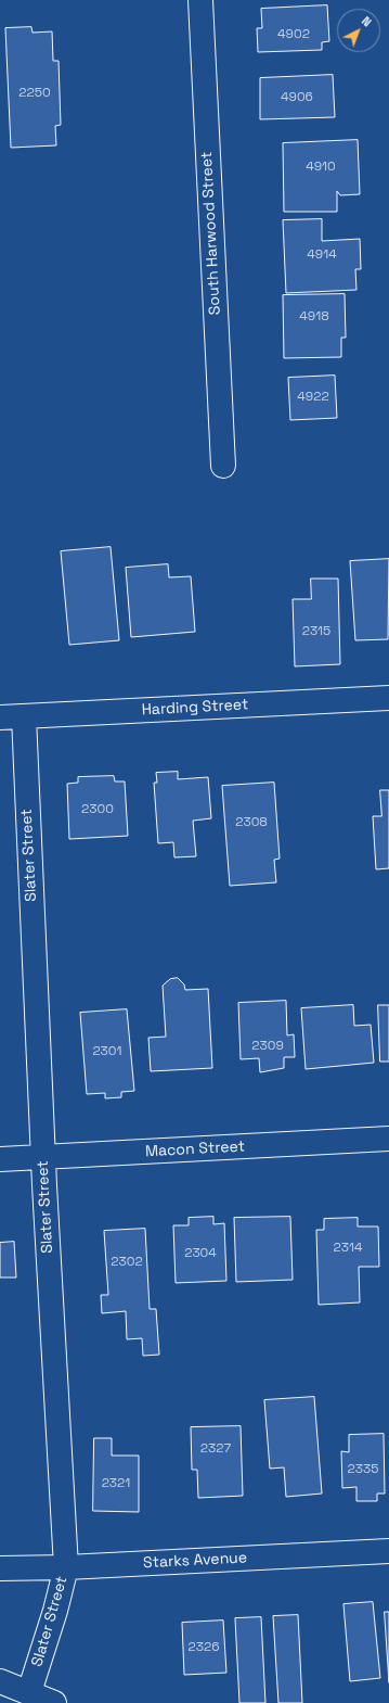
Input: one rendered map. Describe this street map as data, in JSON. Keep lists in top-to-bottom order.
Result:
{
  "streets": {
    "street": [
      "South Harwood Street",
      "Harding Street",
      "Slater Street",
      "Macon Street",
      "Starks Avenue"
    ]
  },
  "crossings": [
    ["Harding Street", "Slater Street"],
    ["Slater Street", "Macon Street"],
    ["Slater Street", "Starks Avenue"]
  ],
  "house_numbers": [
    "4902",
    "2250",
    "4906",
    "4910",
    "4914",
    "4918",
    "4922",
    "2315",
    "2300",
    "2308",
    "2309",
    "2301",
    "2314",
    "2304",
    "2302",
    "2327",
    "2335",
    "2321",
    "2326"
  ],
  "north": "top right"
}
